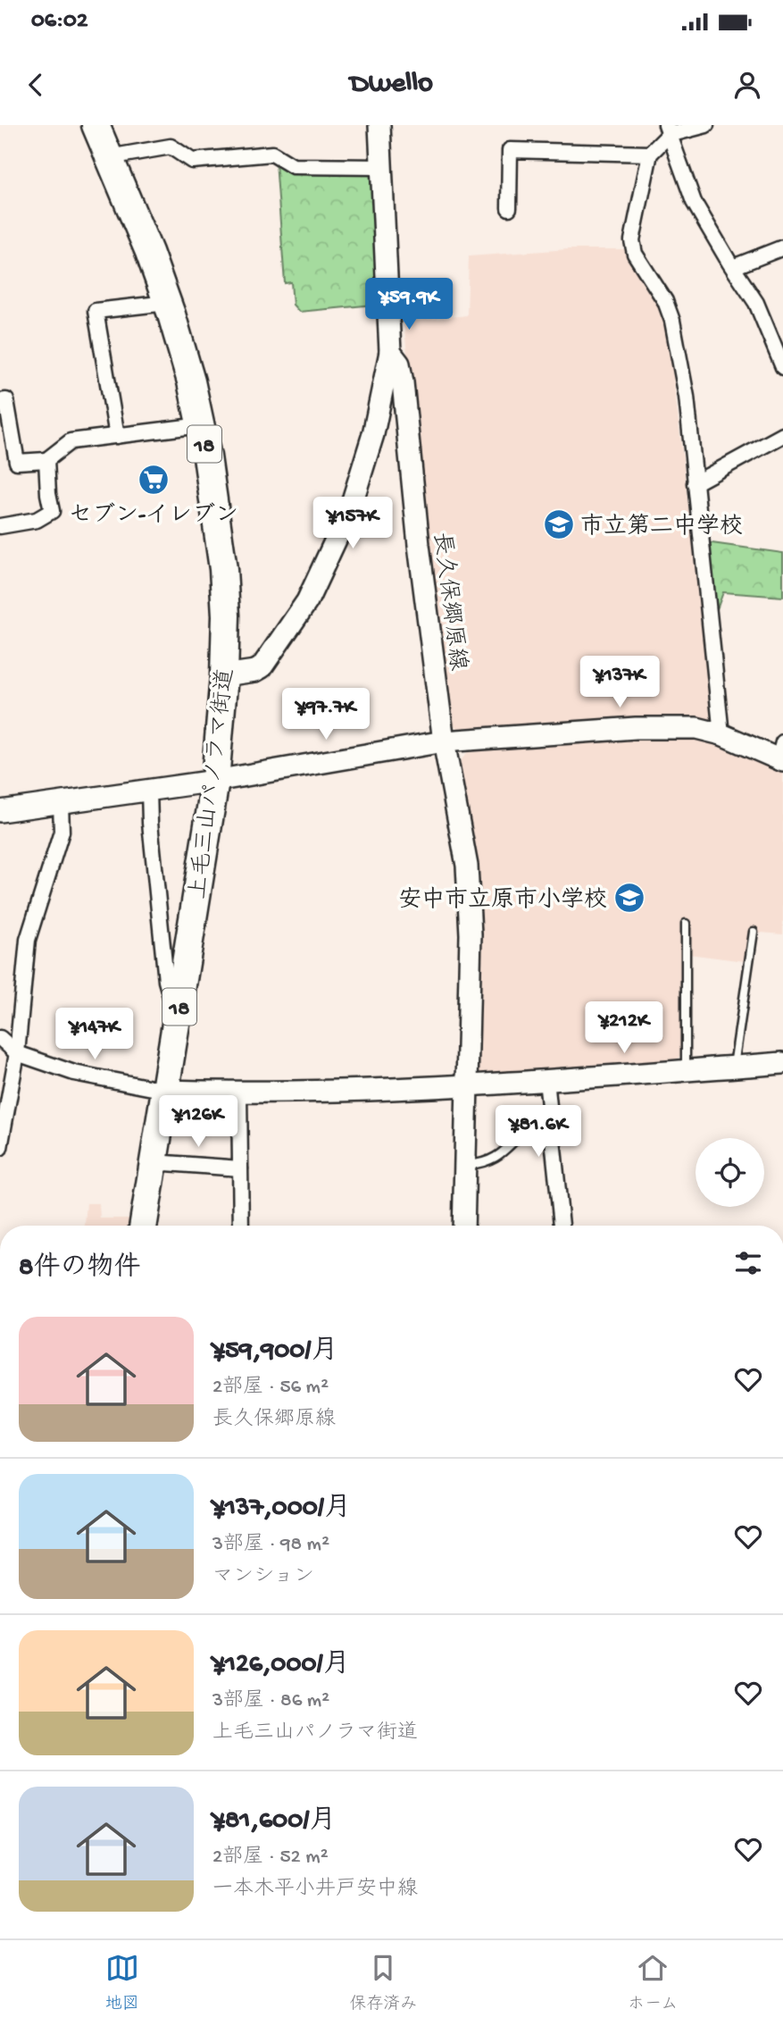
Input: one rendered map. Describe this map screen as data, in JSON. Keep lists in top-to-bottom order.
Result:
{
  "streets": {
    "highway": ["18", "上毛三山パノラマ街道"],
    "street": ["長久保郷原線"]
  },
  "places": {
    "supermarket": ["セブン-イレブン"],
    "school or university": ["市立第二中学校", "安中市立原市小学校"]
  },
  "page": {
    "status": "06:02",
    "header": "Dwello",
    "price": [
      "¥59.9K",
      "¥157K",
      "¥137K",
      "¥97.7K",
      "¥212K",
      "¥147K",
      "¥126K",
      "¥81.6K"
    ],
    "heading": "8件の物件",
    "list": [
      {
        "name": "¥59,900/月",
        "note": "2部屋 · 56 m² · 長久保郷原線"
      },
      {
        "name": "¥137,000/月",
        "note": "3部屋 · 98 m² · マンション"
      },
      {
        "name": "¥126,000/月",
        "note": "3部屋 · 86 m² · 上毛三山パノラマ街道"
      },
      {
        "name": "¥81,600/月",
        "note": "2部屋 · 52 m² · 一本木平小井戸安中線"
      }
    ],
    "tabs": ["地図", "保存済み", "ホーム"]
  }
}
